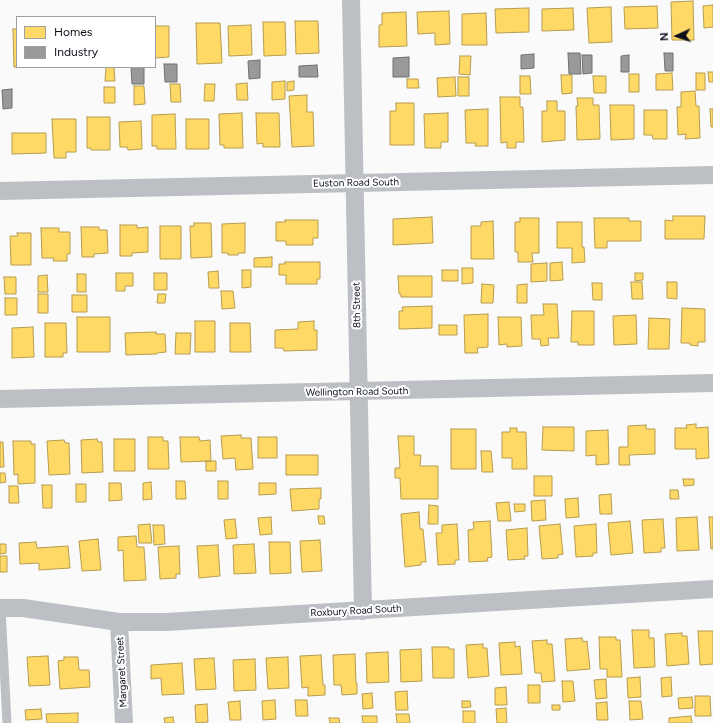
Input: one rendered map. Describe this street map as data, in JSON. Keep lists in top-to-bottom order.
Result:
{
  "streets": {
    "street": [
      "Euston Road South",
      "8th Street",
      "Wellington Road South",
      "Roxbury Road South",
      "Margaret Street"
    ]
  },
  "crossings": [
    ["Euston Road South", "8th Street"],
    ["8th Street", "Wellington Road South"],
    ["8th Street", "Roxbury Road South"],
    ["Roxbury Road South", "Margaret Street"]
  ],
  "legend": ["Homes", "Industry"],
  "north": "left"
}
